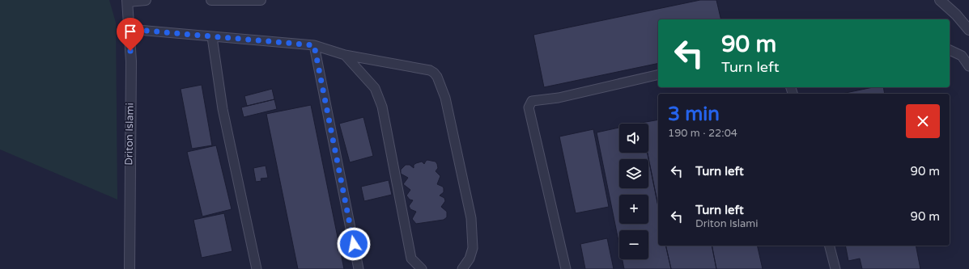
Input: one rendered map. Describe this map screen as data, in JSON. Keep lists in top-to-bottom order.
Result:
{
  "streets": {
    "street": ["Driton Islami"]
  },
  "page": {
    "turn": ["90 m", "Turn left"],
    "heading": ["3 min", "190 m · 22:04"],
    "map_buttons": ["+", "−"],
    "list": [
      {
        "name": "Turn left",
        "value": "90 m"
      },
      {
        "name": "Turn left",
        "note": "Driton Islami",
        "value": "90 m"
      }
    ]
  }
}
